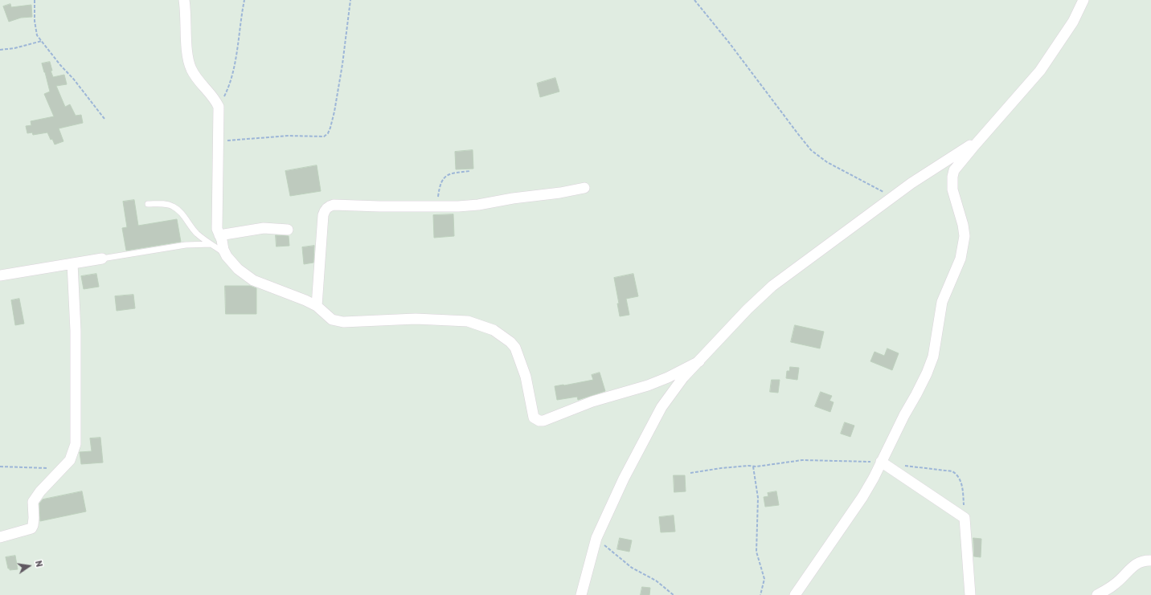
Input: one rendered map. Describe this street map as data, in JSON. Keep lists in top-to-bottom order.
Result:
{
  "north": "right"
}
